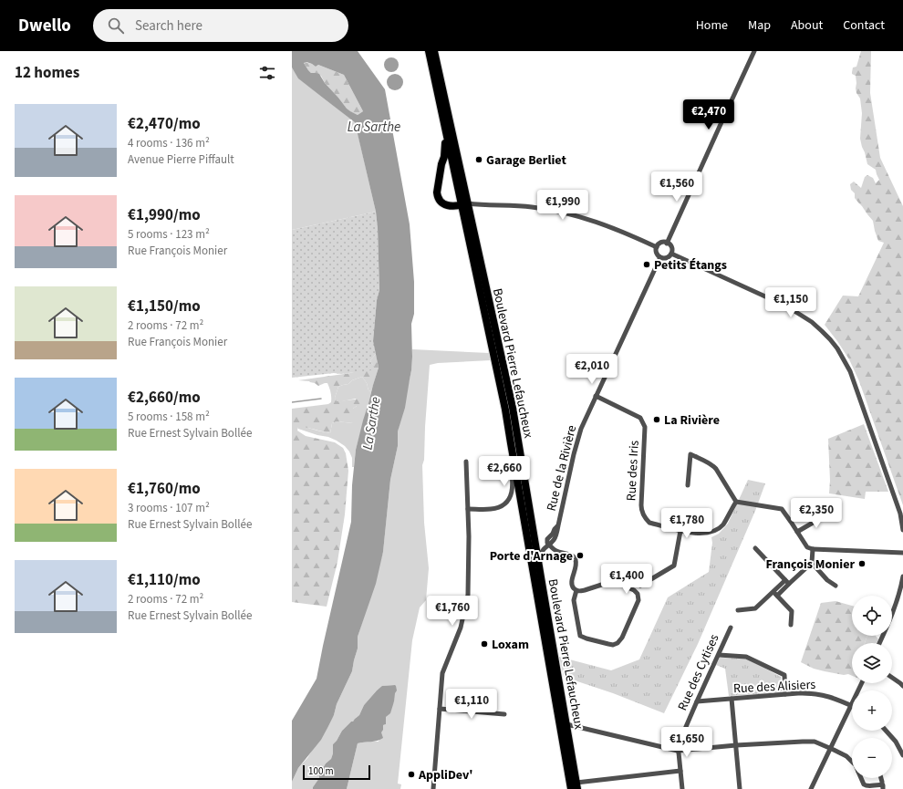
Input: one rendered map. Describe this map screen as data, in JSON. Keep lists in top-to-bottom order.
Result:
{
  "streets": {
    "main road": ["Boulevard Pierre Lefaucheux"],
    "street": [
      "Rue de la Rivière",
      "Rue des Iris",
      "Rue des Cytises",
      "Rue des Alisiers"
    ]
  },
  "crossings": [
    ["Boulevard Pierre Lefaucheux", "Rue de la Rivière"],
    ["Rue de la Rivière", "Rue des Iris"],
    ["Rue des Cytises", "Rue des Alisiers"]
  ],
  "water": ["La Sarthe"],
  "places": [
    "Garage Berliet",
    "Petits Étangs",
    "La Rivière",
    "Porte d'Arnage",
    "François Monier",
    "Loxam",
    "AppliDev'"
  ],
  "scale_bar": "100 m",
  "page": {
    "header": "Dwello",
    "search": "Search here",
    "nav": [
      "Home",
      "Map",
      "About",
      "Contact"
    ],
    "heading": "12 homes",
    "list": [
      {
        "name": "€2,470/mo",
        "note": "4 rooms · 136 m² · Avenue Pierre Piffault"
      },
      {
        "name": "€1,990/mo",
        "note": "5 rooms · 123 m² · Rue François Monier"
      },
      {
        "name": "€1,150/mo",
        "note": "2 rooms · 72 m² · Rue François Monier"
      },
      {
        "name": "€2,660/mo",
        "note": "5 rooms · 158 m² · Rue Ernest Sylvain Bollée"
      },
      {
        "name": "€1,760/mo",
        "note": "3 rooms · 107 m² · Rue Ernest Sylvain Bollée"
      },
      {
        "name": "€1,110/mo",
        "note": "2 rooms · 72 m² · Rue Ernest Sylvain Bollée"
      }
    ],
    "price": [
      "€2,470",
      "€1,560",
      "€1,990",
      "€1,150",
      "€2,010",
      "€2,660",
      "€2,350",
      "€1,780",
      "€1,400",
      "€1,760",
      "€1,110",
      "€1,650"
    ],
    "map_buttons": ["+", "−"],
    "scale": "100 m"
  }
}
